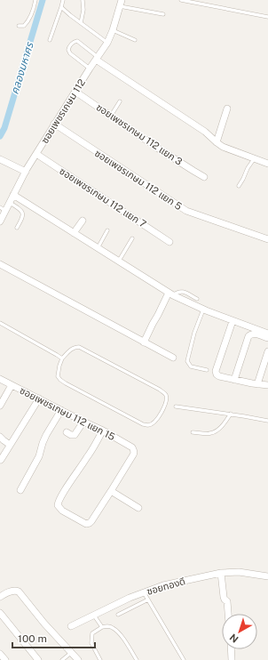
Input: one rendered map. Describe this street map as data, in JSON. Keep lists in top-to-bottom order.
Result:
{
  "streets": {
    "street": [
      "ซอยเพชรเกษม 112",
      "ซอยเพชรเกษม 112 แยก 3",
      "ซอยเพชรเกษม 112 แยก 5",
      "ซอยเพชรเกษม 112 แยก 7",
      "ซอยเพชรเกษม 112 แยก 15",
      "ซอยทองดี"
    ]
  },
  "crossings": [
    ["ซอยเพชรเกษม 112", "ซอยเพชรเกษม 112 แยก 3"],
    ["ซอยเพชรเกษม 112", "ซอยเพชรเกษม 112 แยก 5"],
    ["ซอยเพชรเกษม 112", "ซอยเพชรเกษม 112 แยก 7"]
  ],
  "water": ["คลองมหาศร"],
  "scale_bar": "100 m",
  "north": "bottom left"
}
